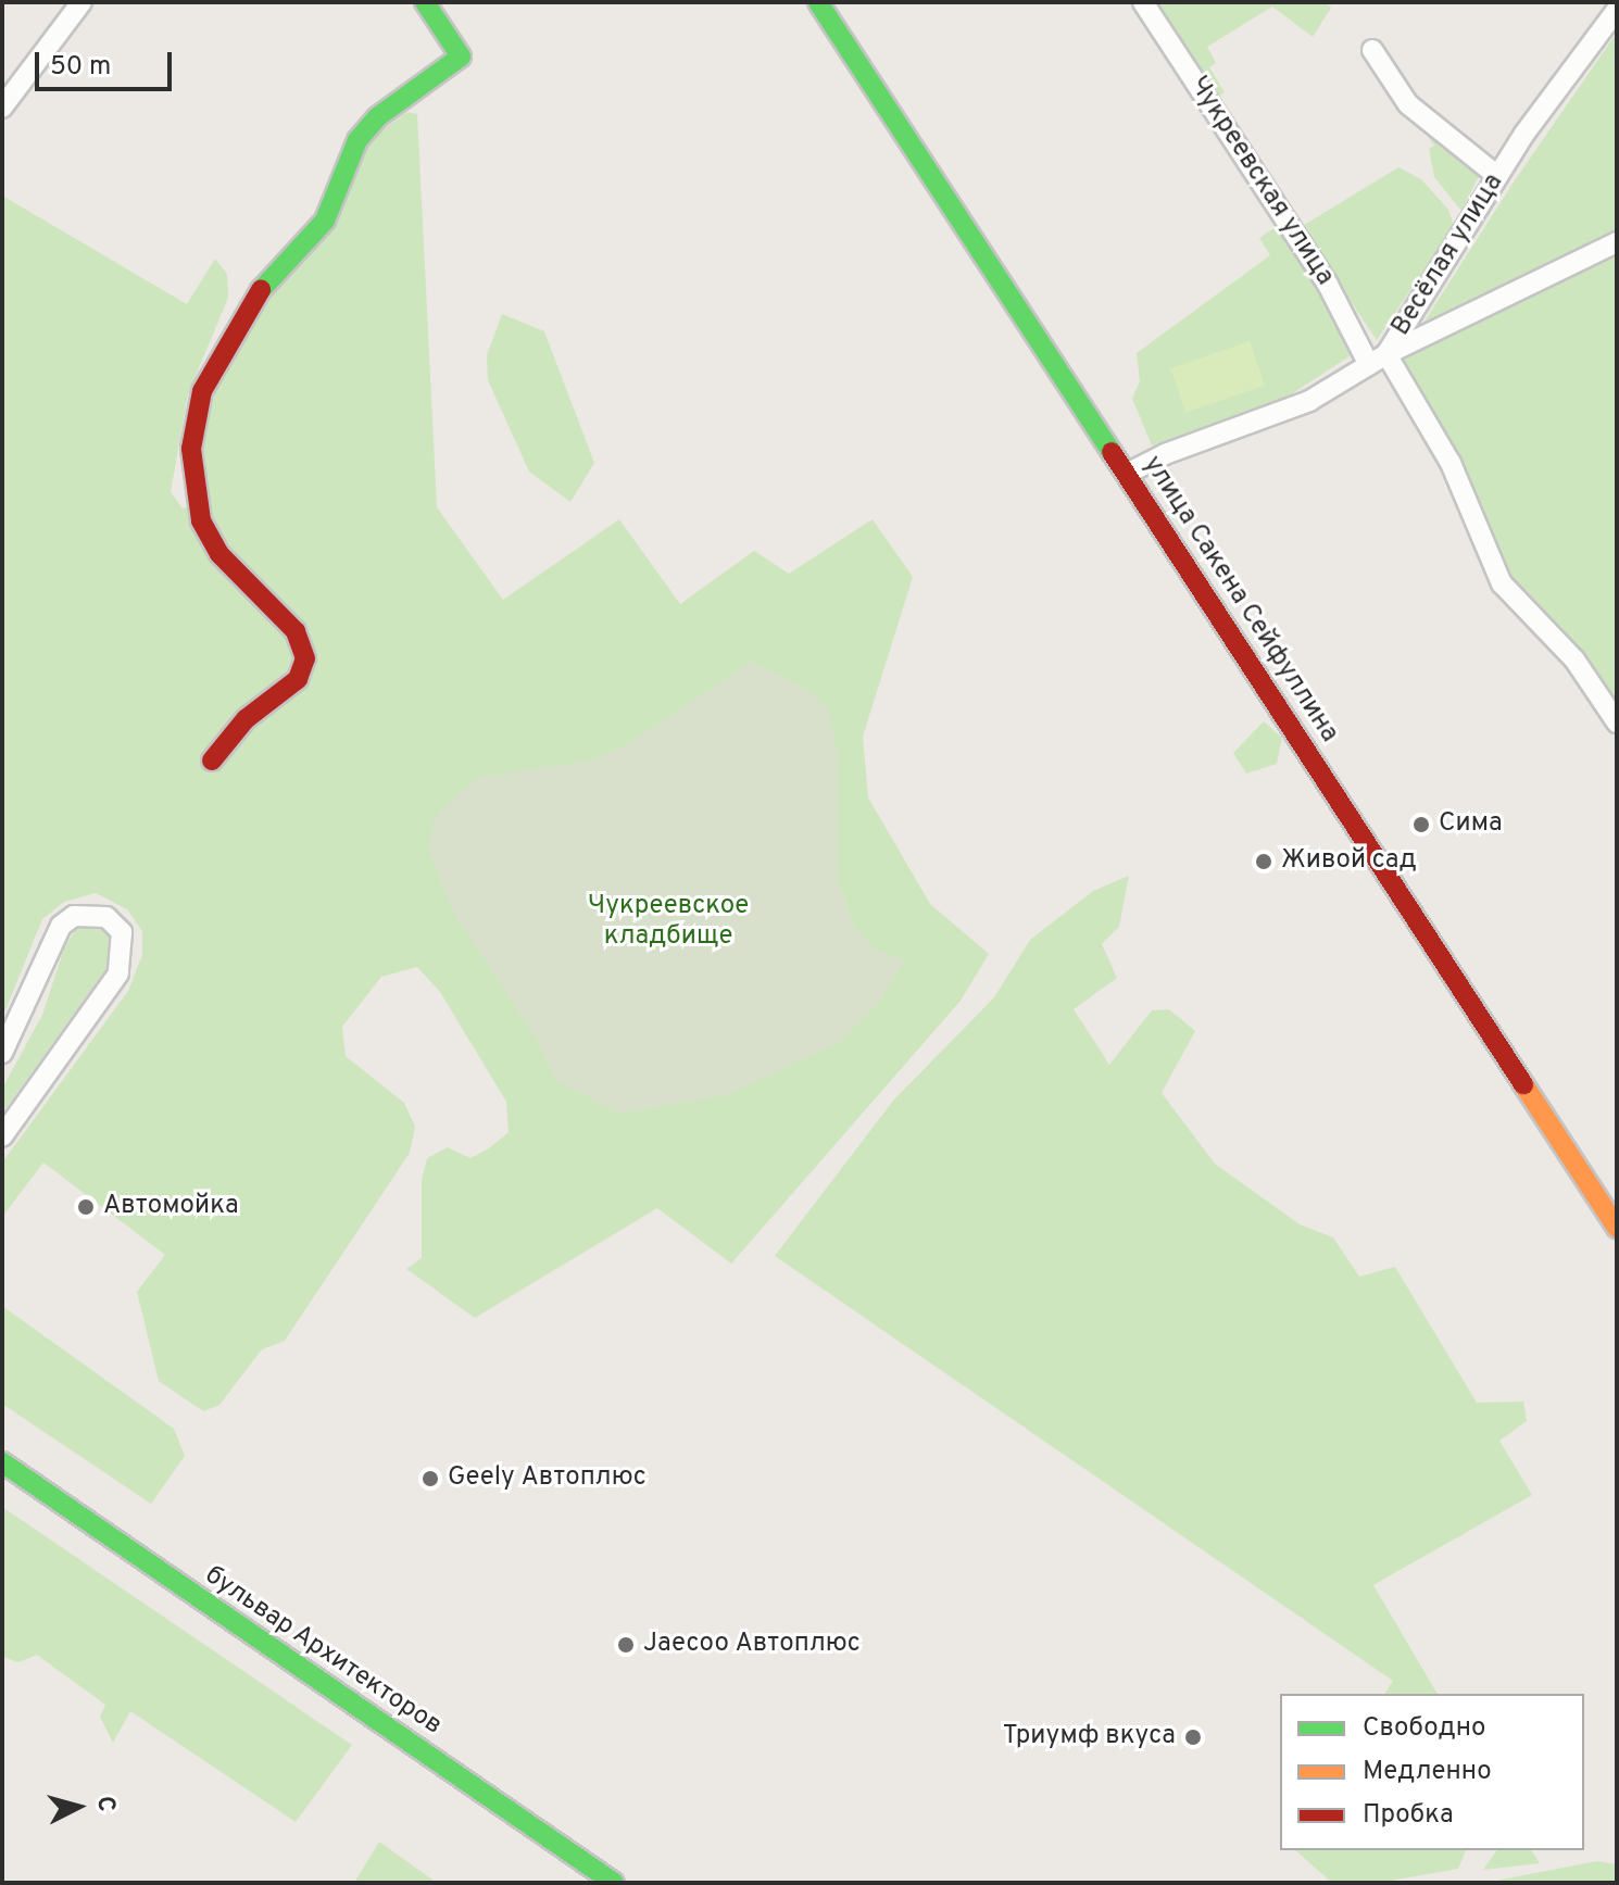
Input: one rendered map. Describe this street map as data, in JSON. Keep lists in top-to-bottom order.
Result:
{
  "streets": {
    "main road": ["улица Сакена Сейфуллина", "бульвар Архитекторов"],
    "street": ["Чукреевская улица", "Весёлая улица"]
  },
  "crossings": [
    ["Чукреевская улица", "Весёлая улица"],
    ["Весёлая улица", "улица Сакена Сейфуллина"]
  ],
  "parks": ["Чукреевское кладбище"],
  "places": [
    "Сима",
    "Живой сад",
    "Автомойка",
    "Geely Автоплюс",
    "Jaecoo Автоплюс",
    "Триумф вкуса"
  ],
  "legend": ["Свободно", "Медленно", "Пробка"],
  "scale_bar": "50 m",
  "north": "right"
}
